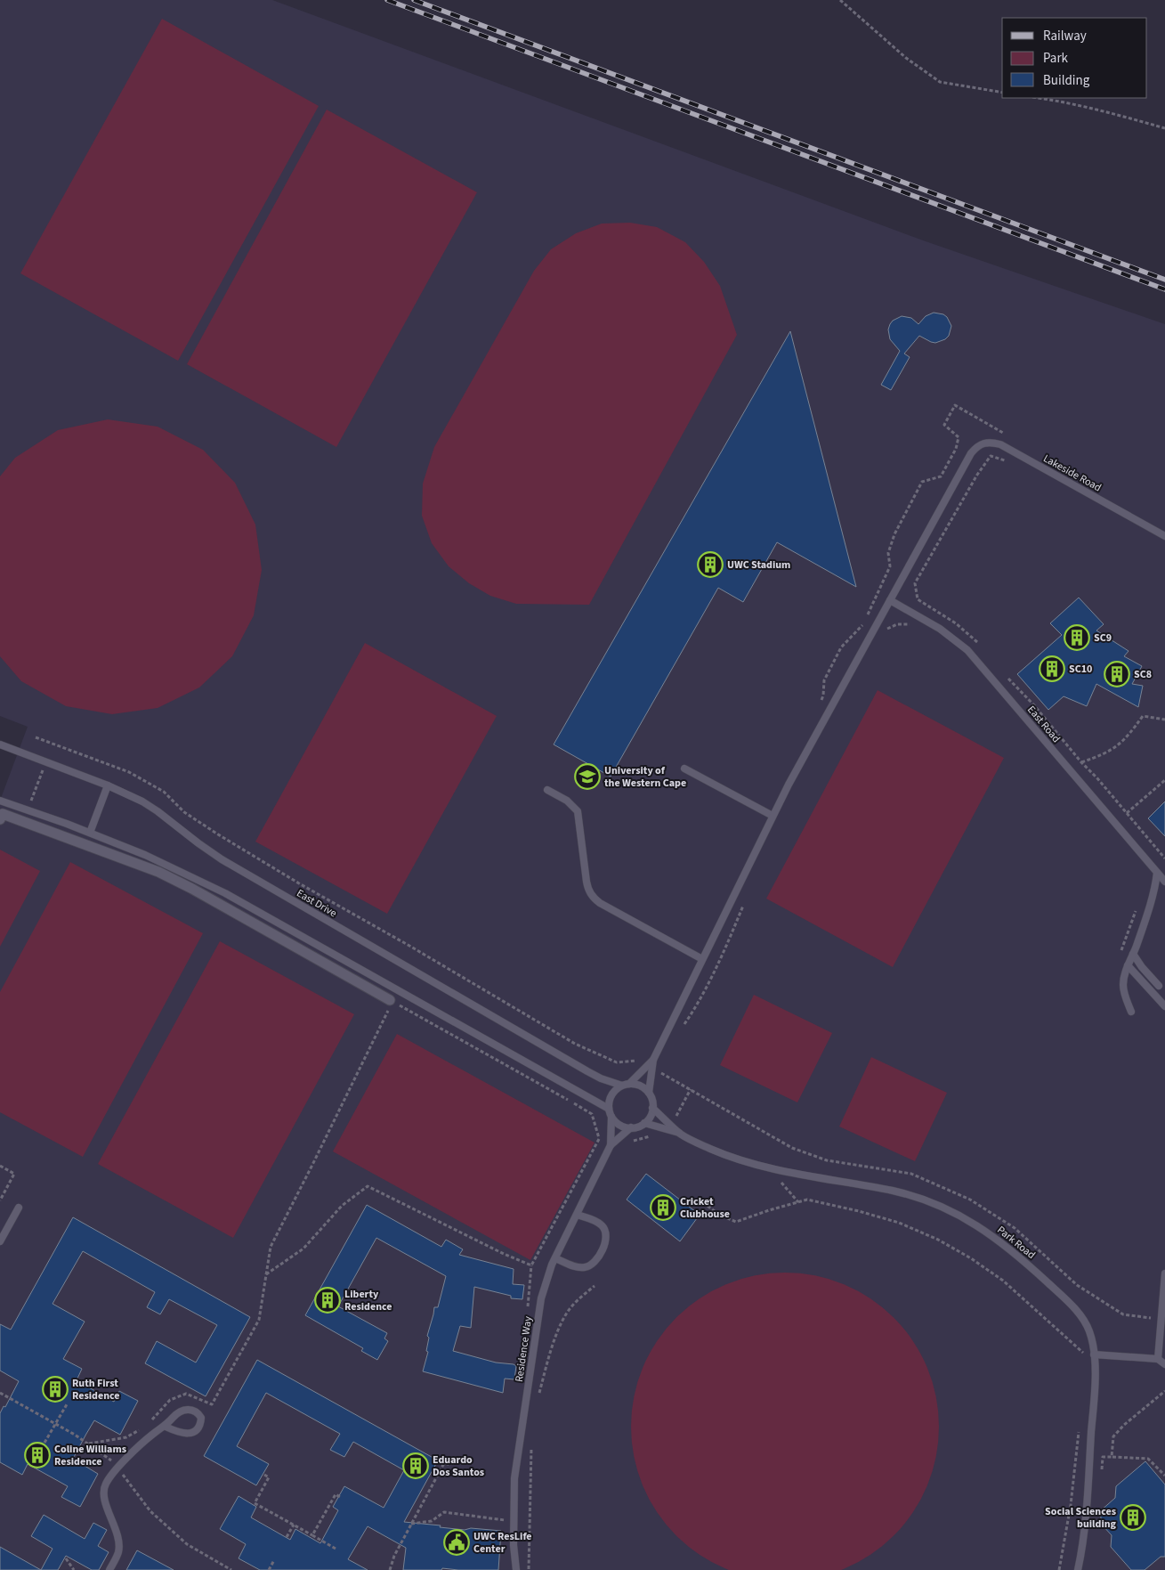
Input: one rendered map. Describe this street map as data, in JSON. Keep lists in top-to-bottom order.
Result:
{
  "streets": {
    "lane": [
      "Lakeside Road",
      "East Road",
      "East Drive",
      "Park Road",
      "Residence Way"
    ]
  },
  "crossings": [
    ["Lakeside Road", "East Road"],
    ["East Drive", "Park Road"],
    ["East Drive", "Residence Way"],
    ["Park Road", "Residence Way"]
  ],
  "places": {
    "building": [
      "UWC Stadium",
      "SC9",
      "SC10",
      "SC8",
      "Cricket Clubhouse",
      "Liberty Residence",
      "Ruth First Residence",
      "Coline Williams Residence",
      "Eduardo Dos Santos",
      "Social Sciences building"
    ],
    "school or university": ["University of the Western Cape"],
    "public building": ["UWC ResLife Center"]
  },
  "legend": ["Railway", "Park", "Building"]
}
